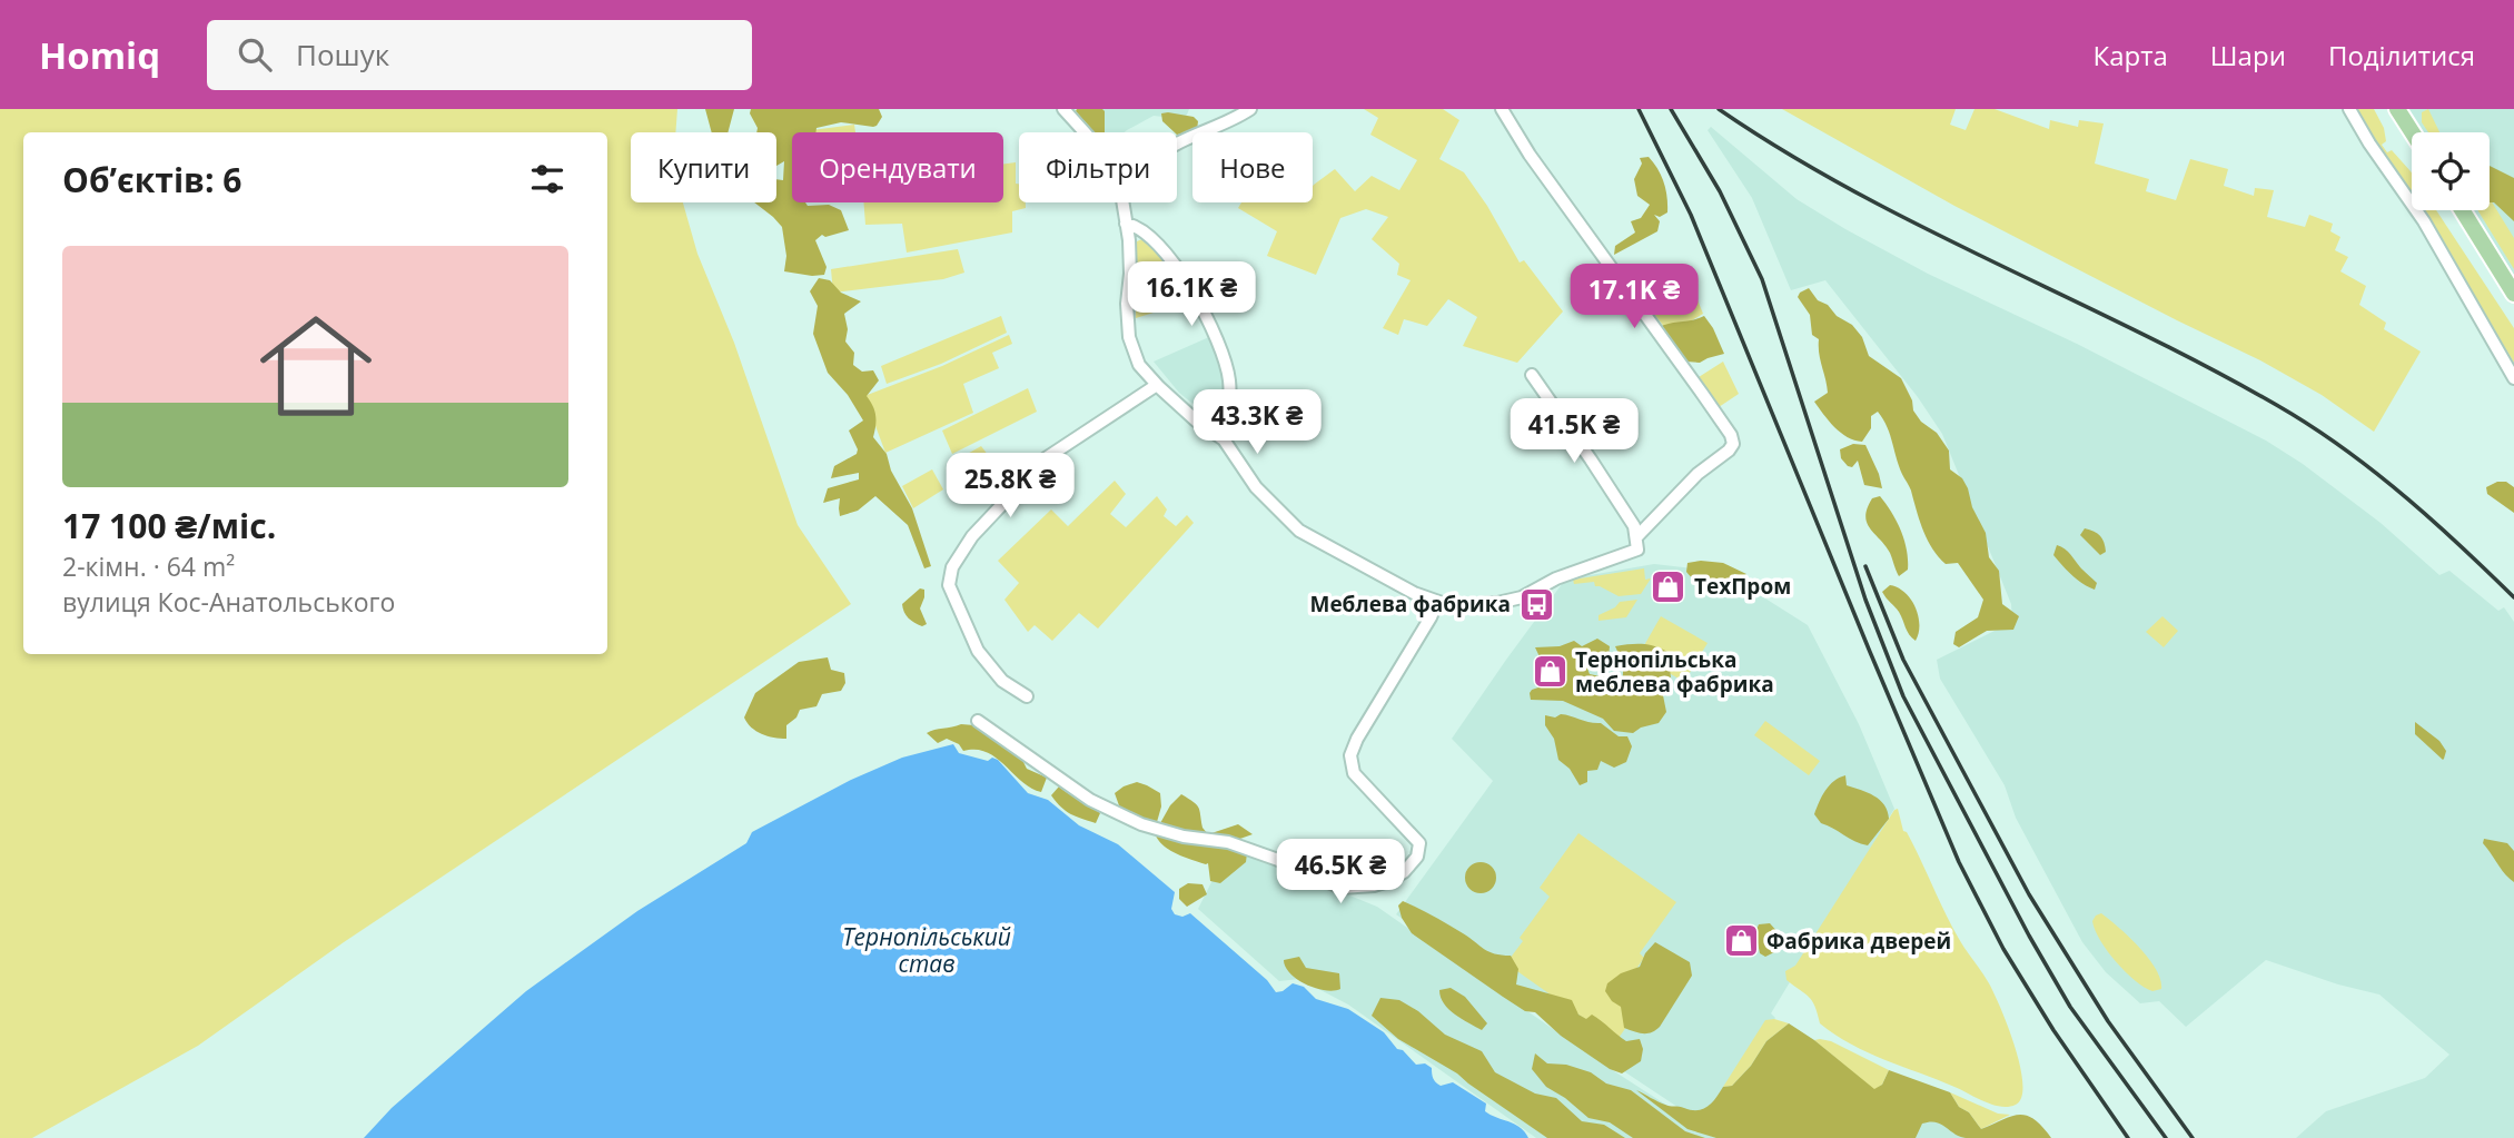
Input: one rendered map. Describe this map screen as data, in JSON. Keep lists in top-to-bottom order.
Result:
{
  "water": ["Тернопільський став"],
  "places": {
    "shop": ["ТехПром", "Тернопільська меблева фабрика", "Фабрика дверей"],
    "bus stop": ["Меблева фабрика"]
  },
  "page": {
    "header": "Homiq",
    "search": "Пошук",
    "nav": ["Карта", "Шари", "Поділитися"],
    "chip": [
      "Купити",
      "Орендувати",
      "Фільтри",
      "Нове"
    ],
    "heading": "Об’єктів: 6",
    "list": [
      {
        "name": "17 100 ₴/міс.",
        "note": "2-кімн. · 64 m² · вулиця Кос-Анатольського"
      }
    ],
    "price": [
      "16.1K ₴",
      "17.1K ₴",
      "43.3K ₴",
      "41.5K ₴",
      "25.8K ₴",
      "46.5K ₴"
    ]
  }
}
